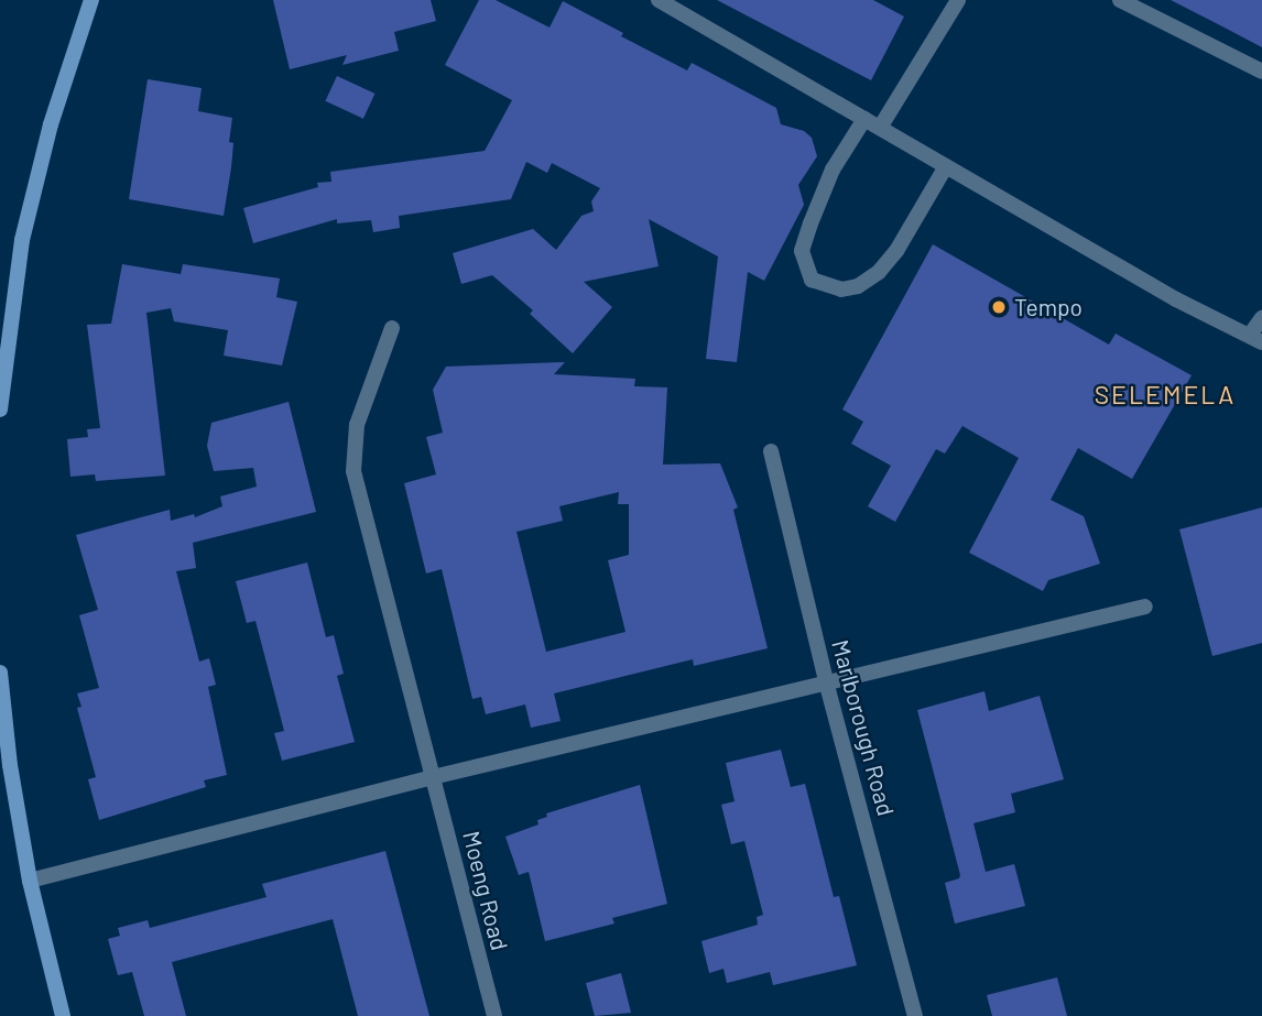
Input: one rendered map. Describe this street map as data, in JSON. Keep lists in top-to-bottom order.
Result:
{
  "streets": {
    "street": ["Marlborough Road", "Moeng Road"]
  },
  "districts": ["SELEMELA"],
  "places": ["Tempo"]
}
